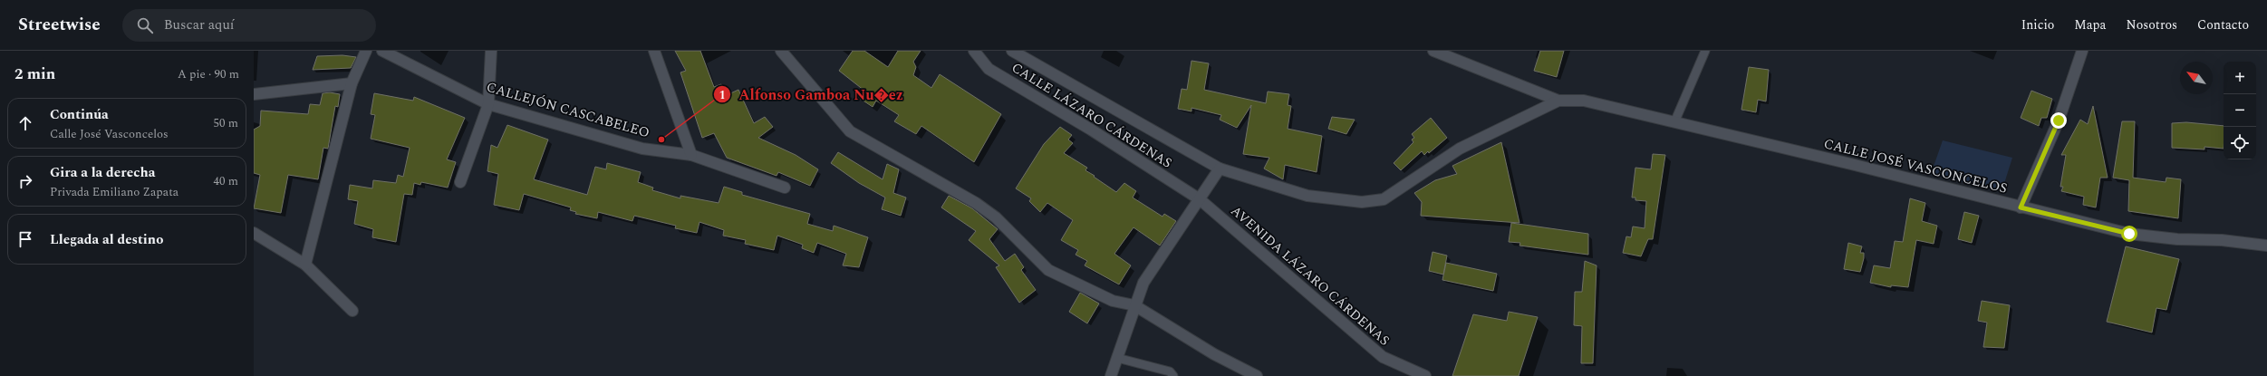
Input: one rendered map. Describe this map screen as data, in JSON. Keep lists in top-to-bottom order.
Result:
{
  "streets": {
    "street": [
      "CALLEJÓN CASCABELEO",
      "CALLE LÁZARO CÁRDENAS",
      "CALLE JOSÉ VASCONCELOS",
      "AVENIDA LÁZARO CÁRDENAS"
    ]
  },
  "crossings": [
    ["CALLE LÁZARO CÁRDENAS", "CALLE JOSÉ VASCONCELOS"],
    ["CALLE LÁZARO CÁRDENAS", "AVENIDA LÁZARO CÁRDENAS"]
  ],
  "places": ["Alfonso Gamboa Nu�ez"],
  "north": "top left",
  "page": {
    "header": "Streetwise",
    "search": "Buscar aquí",
    "nav": [
      "Inicio",
      "Mapa",
      "Nosotros",
      "Contacto"
    ],
    "heading": ["2 min", "A pie · 90 m"],
    "map_buttons": ["+", "−"],
    "list": [
      ["Continúa", "Calle José Vasconcelos", "50 m"],
      ["Gira a la derecha", "Privada Emiliano Zapata", "40 m"],
      "Llegada al destino"
    ]
  }
}
